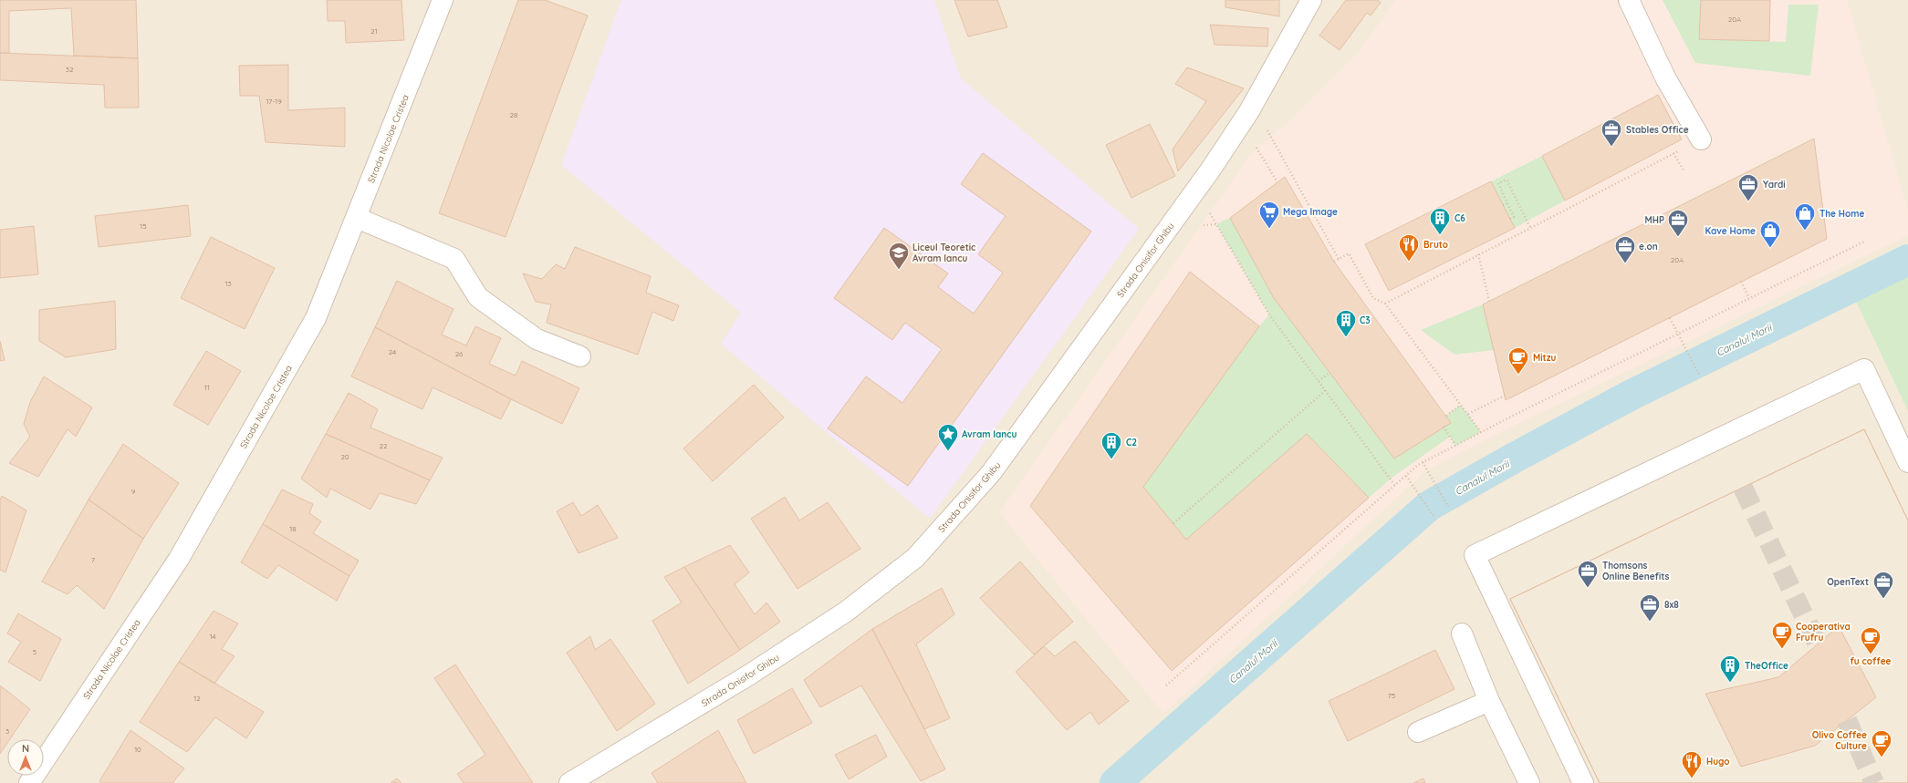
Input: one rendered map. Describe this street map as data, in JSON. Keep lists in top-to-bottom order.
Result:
{
  "streets": {
    "street": ["Strada Nicolae Cristea", "Strada Onisifor Ghibu"]
  },
  "water": ["Canalul Morii"],
  "places": {
    "office": [
      "Stables Office",
      "Yardi",
      "MHP",
      "e.on",
      "Thomsons Online Benefits",
      "OpenText",
      "8x8"
    ],
    "supermarket": ["Mega Image"],
    "shop": ["The Home", "Kave Home"],
    "building": [
      "C6",
      "C3",
      "C2",
      "TheOffice"
    ],
    "restaurant": ["Bruto", "Hugo"],
    "school or university": ["Liceul Teoretic Avram Iancu"],
    "cafe": [
      "Mitzu",
      "Cooperativa Frufru",
      "fu coffee",
      "Olivo Coffee Culture"
    ],
    "place": ["Avram Iancu"]
  },
  "house_numbers": [
    "20A",
    "21",
    "32",
    "17-19",
    "28",
    "15",
    "20A",
    "13",
    "24",
    "26",
    "11",
    "22",
    "20",
    "9",
    "18",
    "7",
    "14",
    "5",
    "75",
    "12",
    "3",
    "10"
  ],
  "north": "top"
}
